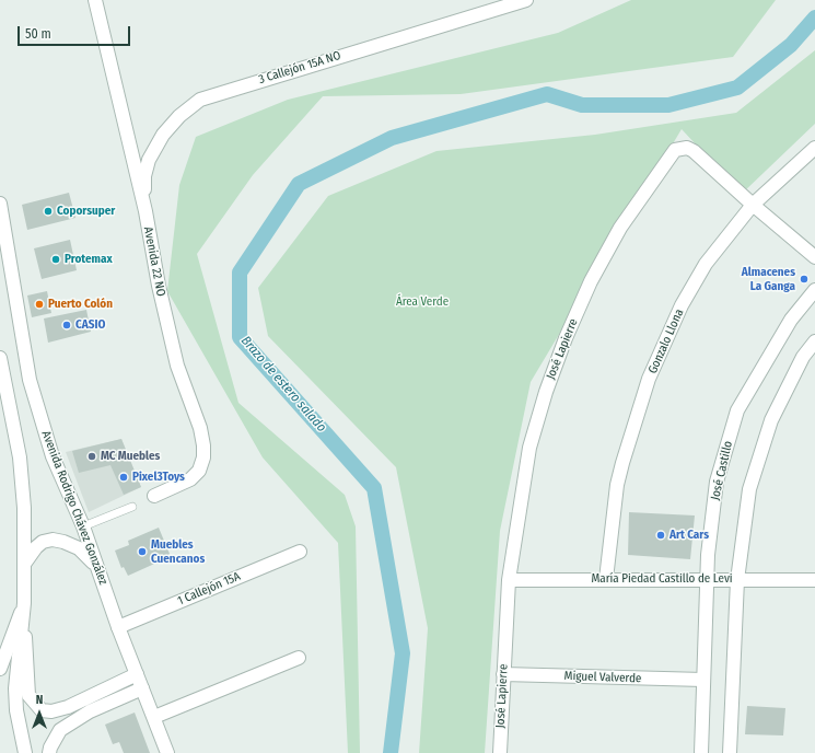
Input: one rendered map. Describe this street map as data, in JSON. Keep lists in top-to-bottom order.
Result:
{
  "streets": {
    "street": [
      "3 Callejón 15A NO",
      "Avenida 22 NO",
      "Gonzalo Llona",
      "José Lapierre",
      "José Castillo",
      "Avenida Rodrigo Chávez González",
      "María Piedad Castillo de Levi",
      "1 Callejón 15A",
      "Miguel Valverde"
    ]
  },
  "crossings": [
    ["3 Callejón 15A NO", "Avenida 22 NO"],
    ["Gonzalo Llona", "José Lapierre"],
    ["Gonzalo Llona", "María Piedad Castillo de Levi"],
    ["José Lapierre", "María Piedad Castillo de Levi"],
    ["José Lapierre", "Miguel Valverde"],
    ["José Castillo", "María Piedad Castillo de Levi"],
    ["José Castillo", "Miguel Valverde"],
    ["Avenida Rodrigo Chávez González", "1 Callejón 15A"]
  ],
  "water": ["Brazo de estero salado"],
  "parks": ["Área Verde"],
  "places": [
    "Coporsuper",
    "Protemax",
    "Almacenes La Ganga",
    "Puerto Colón",
    "CASIO",
    "MC Muebles",
    "Pixel3Toys",
    "Art Cars",
    "Muebles Cuencanos"
  ],
  "scale_bar": "50 m",
  "north": "top"
}
